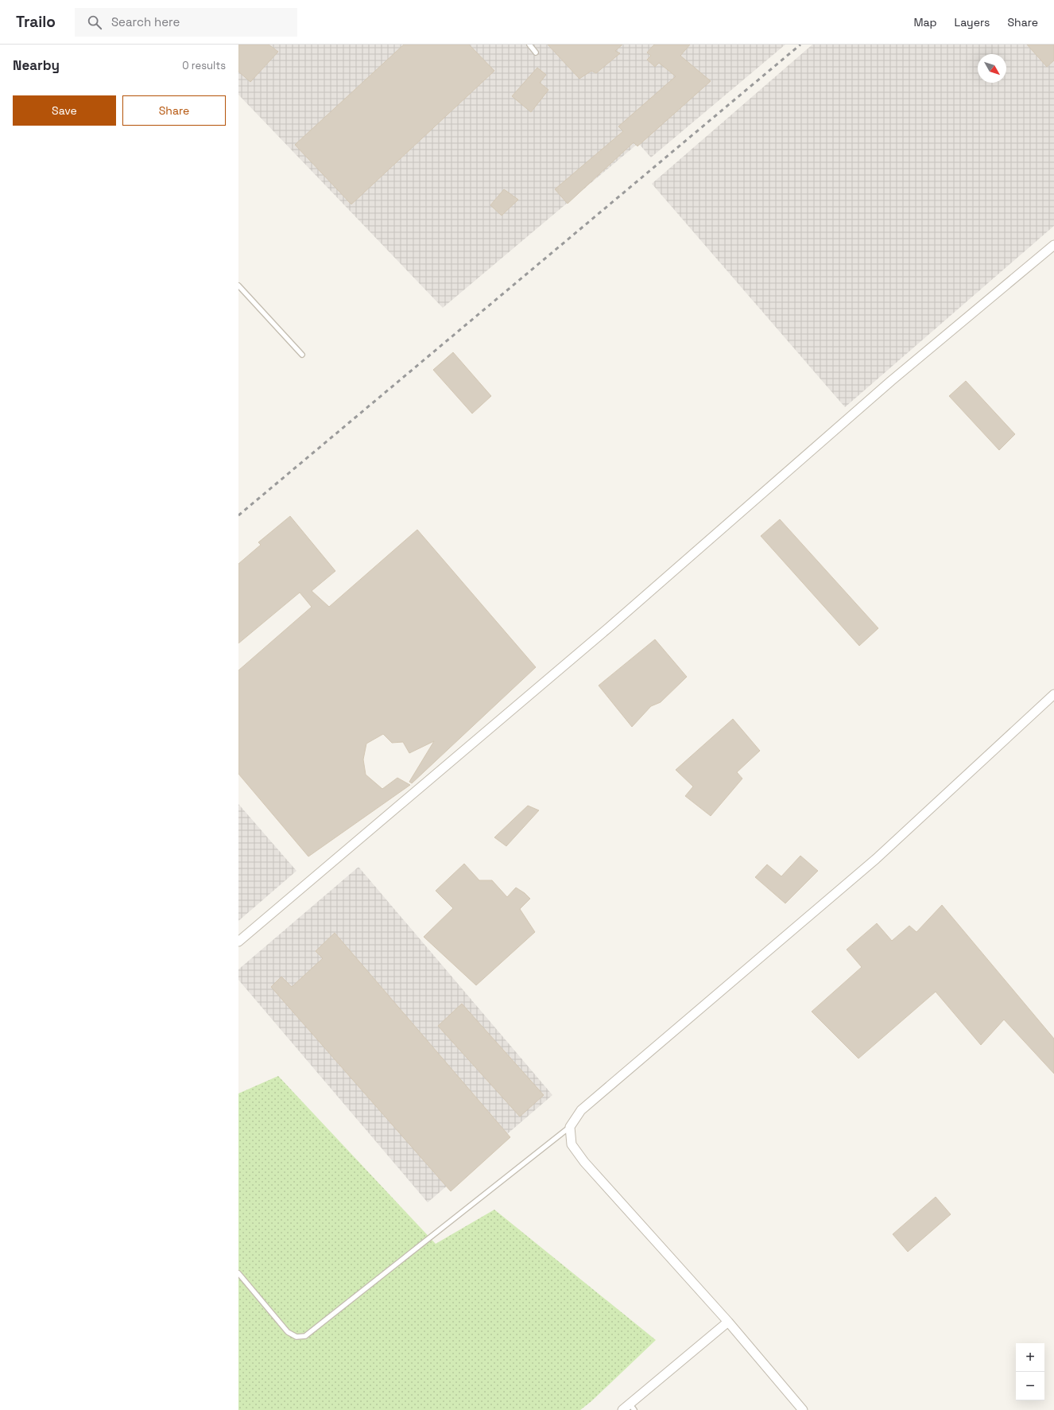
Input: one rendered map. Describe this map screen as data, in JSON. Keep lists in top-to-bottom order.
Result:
{
  "north": "bottom right",
  "page": {
    "header": "Trailo",
    "search": "Search here",
    "nav": ["Map", "Layers", "Share"],
    "heading": ["Nearby", "0 results"],
    "buttons": ["Save", "Share"],
    "map_buttons": ["+", "−"]
  }
}
